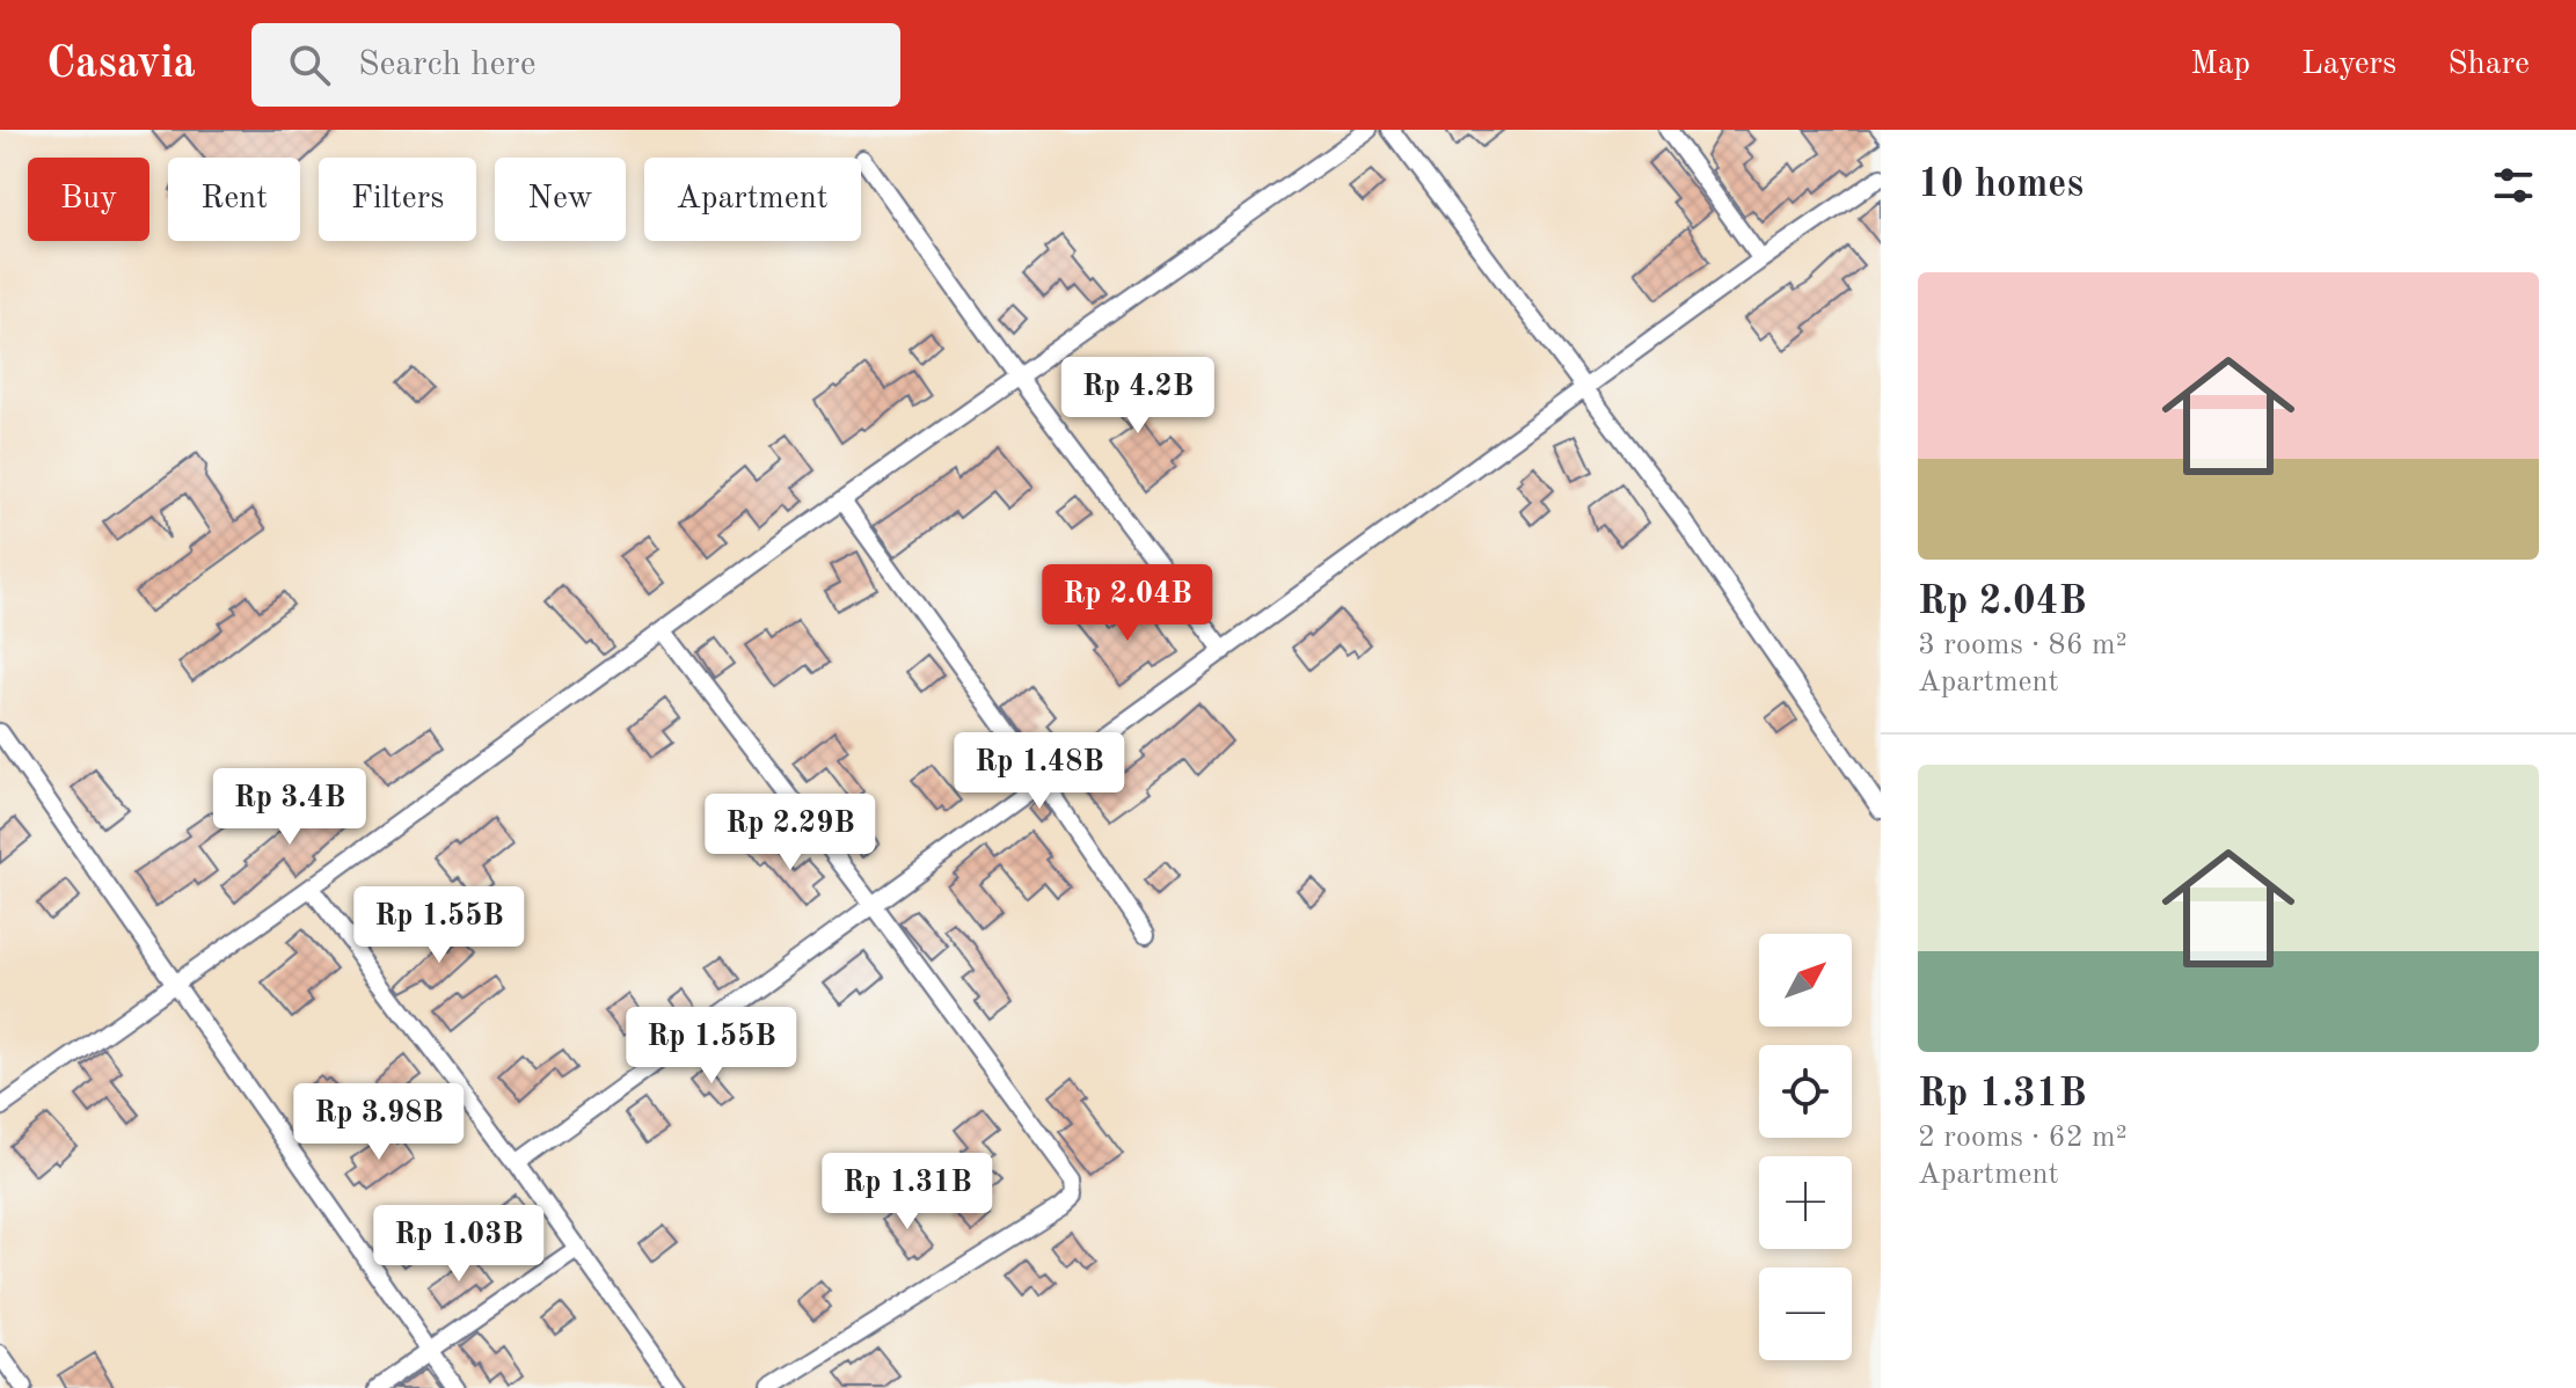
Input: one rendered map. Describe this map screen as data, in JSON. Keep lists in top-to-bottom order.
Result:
{
  "north": "top right",
  "page": {
    "header": "Casavia",
    "search": "Search here",
    "nav": ["Map", "Layers", "Share"],
    "heading": "10 homes",
    "chip": [
      "Buy",
      "Rent",
      "Filters",
      "New",
      "Apartment"
    ],
    "list": [
      {
        "name": "Rp 2.04B",
        "note": "3 rooms · 86 m² · Apartment"
      },
      {
        "name": "Rp 1.31B",
        "note": "2 rooms · 62 m² · Apartment"
      }
    ],
    "price": [
      "Rp 4.2B",
      "Rp 2.04B",
      "Rp 1.48B",
      "Rp 3.4B",
      "Rp 2.29B",
      "Rp 1.55B",
      "Rp 1.55B",
      "Rp 3.98B",
      "Rp 1.31B",
      "Rp 1.03B"
    ],
    "map_buttons": ["+", "−"]
  }
}
